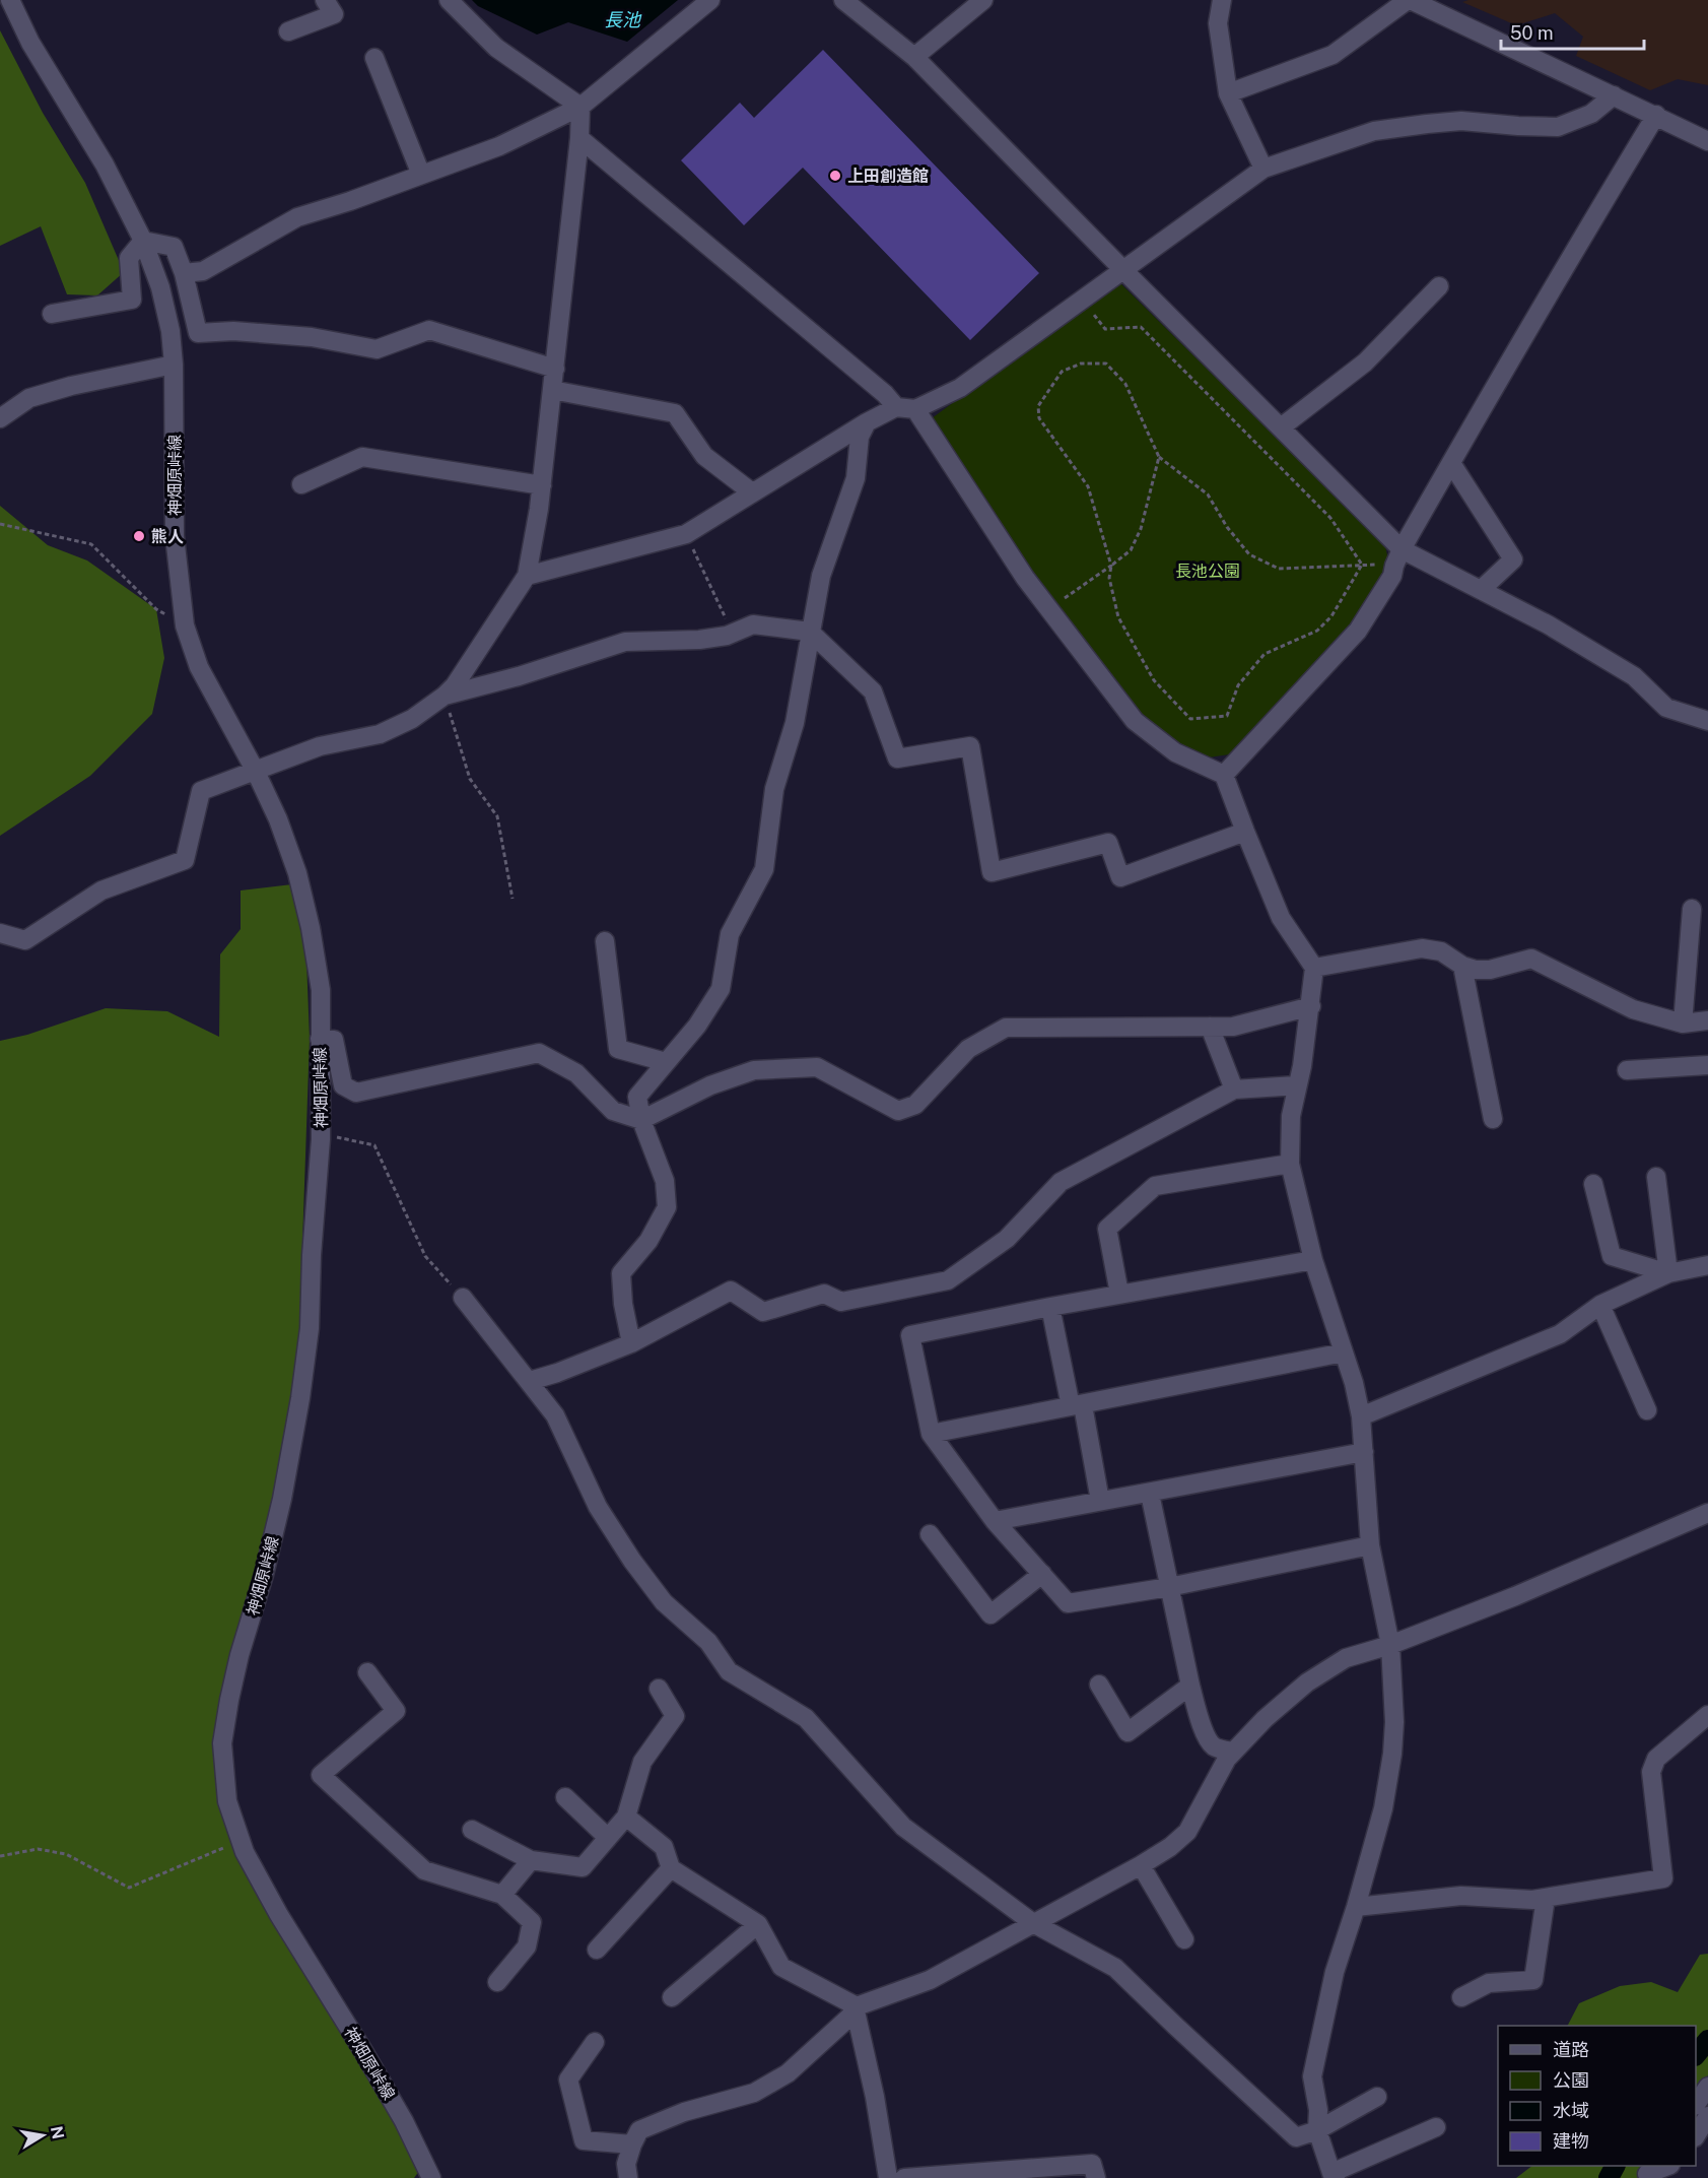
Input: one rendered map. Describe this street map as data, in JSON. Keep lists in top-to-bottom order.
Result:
{
  "streets": {
    "street": ["神畑原峠線"]
  },
  "water": ["長池"],
  "parks": ["長池公園"],
  "places": ["上田創造館", "熊人"],
  "legend": [
    "道路",
    "公園",
    "水域",
    "建物"
  ],
  "scale_bar": "50 m",
  "north": "right"
}
